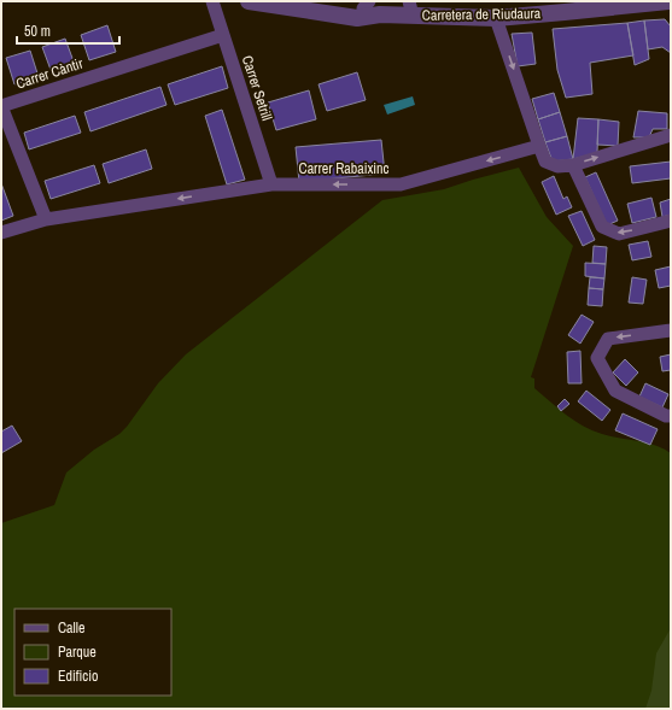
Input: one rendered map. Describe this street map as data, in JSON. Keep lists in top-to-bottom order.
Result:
{
  "streets": {
    "street": [
      "Carretera de Riudaura",
      "Carrer Càntir",
      "Carrer Setrill",
      "Carrer Rabaixinc"
    ]
  },
  "crossings": [
    ["Carrer Càntir", "Carrer Setrill"],
    ["Carrer Càntir", "Carrer Rabaixinc"],
    ["Carrer Setrill", "Carrer Rabaixinc"]
  ],
  "one_way": ["Carrer Rabaixinc"],
  "legend": ["Calle", "Parque", "Edificio"],
  "scale_bar": "50 m"
}
